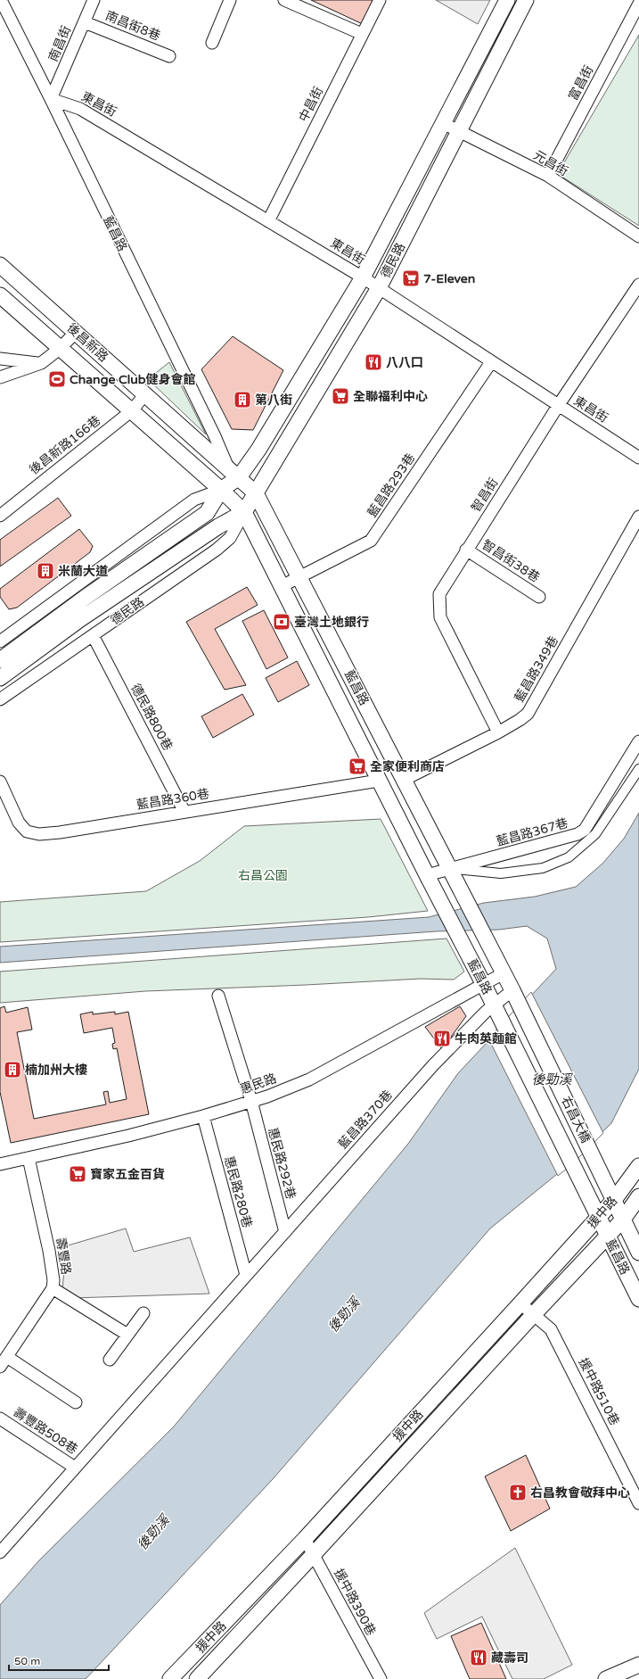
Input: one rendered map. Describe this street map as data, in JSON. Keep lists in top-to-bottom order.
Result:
{
  "streets": {
    "street": [
      "南昌街8巷",
      "南昌街",
      "富昌街",
      "東昌街",
      "中昌街",
      "元昌街",
      "藍昌路",
      "德民路",
      "後昌新路",
      "後昌新路166巷",
      "藍昌路293巷",
      "智昌街",
      "智昌街38巷",
      "藍昌路349巷",
      "德民路800巷",
      "藍昌路360巷",
      "藍昌路367巷",
      "惠民路",
      "藍昌路370巷",
      "右昌大橋",
      "惠民路292巷",
      "惠民路280巷",
      "援中路",
      "壽豐路",
      "援中路510巷",
      "壽豐路508巷",
      "援中路390巷"
    ]
  },
  "crossings": [
    ["南昌街8巷", "南昌街"],
    ["南昌街", "東昌街"],
    ["南昌街", "藍昌路"],
    ["富昌街", "元昌街"],
    ["東昌街", "中昌街"],
    ["東昌街", "藍昌路"],
    ["東昌街", "德民路"],
    ["東昌街", "藍昌路293巷"],
    ["東昌街", "智昌街"],
    ["元昌街", "德民路"],
    ["藍昌路", "德民路"],
    ["藍昌路", "後昌新路"],
    ["藍昌路", "藍昌路293巷"],
    ["藍昌路", "藍昌路349巷"],
    ["藍昌路", "藍昌路360巷"],
    ["藍昌路", "藍昌路367巷"],
    ["藍昌路", "惠民路"],
    ["藍昌路", "藍昌路370巷"],
    ["藍昌路", "右昌大橋"],
    ["藍昌路", "援中路"],
    ["德民路", "後昌新路"],
    ["德民路", "德民路800巷"],
    ["後昌新路", "後昌新路166巷"],
    ["智昌街", "智昌街38巷"],
    ["智昌街", "藍昌路349巷"],
    ["德民路800巷", "藍昌路360巷"],
    ["惠民路", "惠民路292巷"],
    ["惠民路", "惠民路280巷"],
    ["惠民路", "壽豐路"],
    ["藍昌路370巷", "右昌大橋"],
    ["藍昌路370巷", "惠民路292巷"],
    ["藍昌路370巷", "惠民路280巷"],
    ["藍昌路370巷", "壽豐路508巷"],
    ["援中路", "援中路510巷"],
    ["援中路", "援中路390巷"]
  ],
  "water": ["後勁溪"],
  "parks": ["右昌公園"],
  "places": {
    "supermarket": [
      "7-Eleven",
      "全聯福利中心",
      "全家便利商店",
      "寶家五金百貨"
    ],
    "restaurant": ["八八口", "牛肉英麵館", "藏壽司"],
    "sports": ["Change Club健身會館"],
    "building": ["第八街", "米蘭大道", "楠加州大樓"],
    "bank": ["臺灣土地銀行"],
    "church": ["右昌教會敬拜中心"]
  },
  "scale_bar": "50 m"
}
